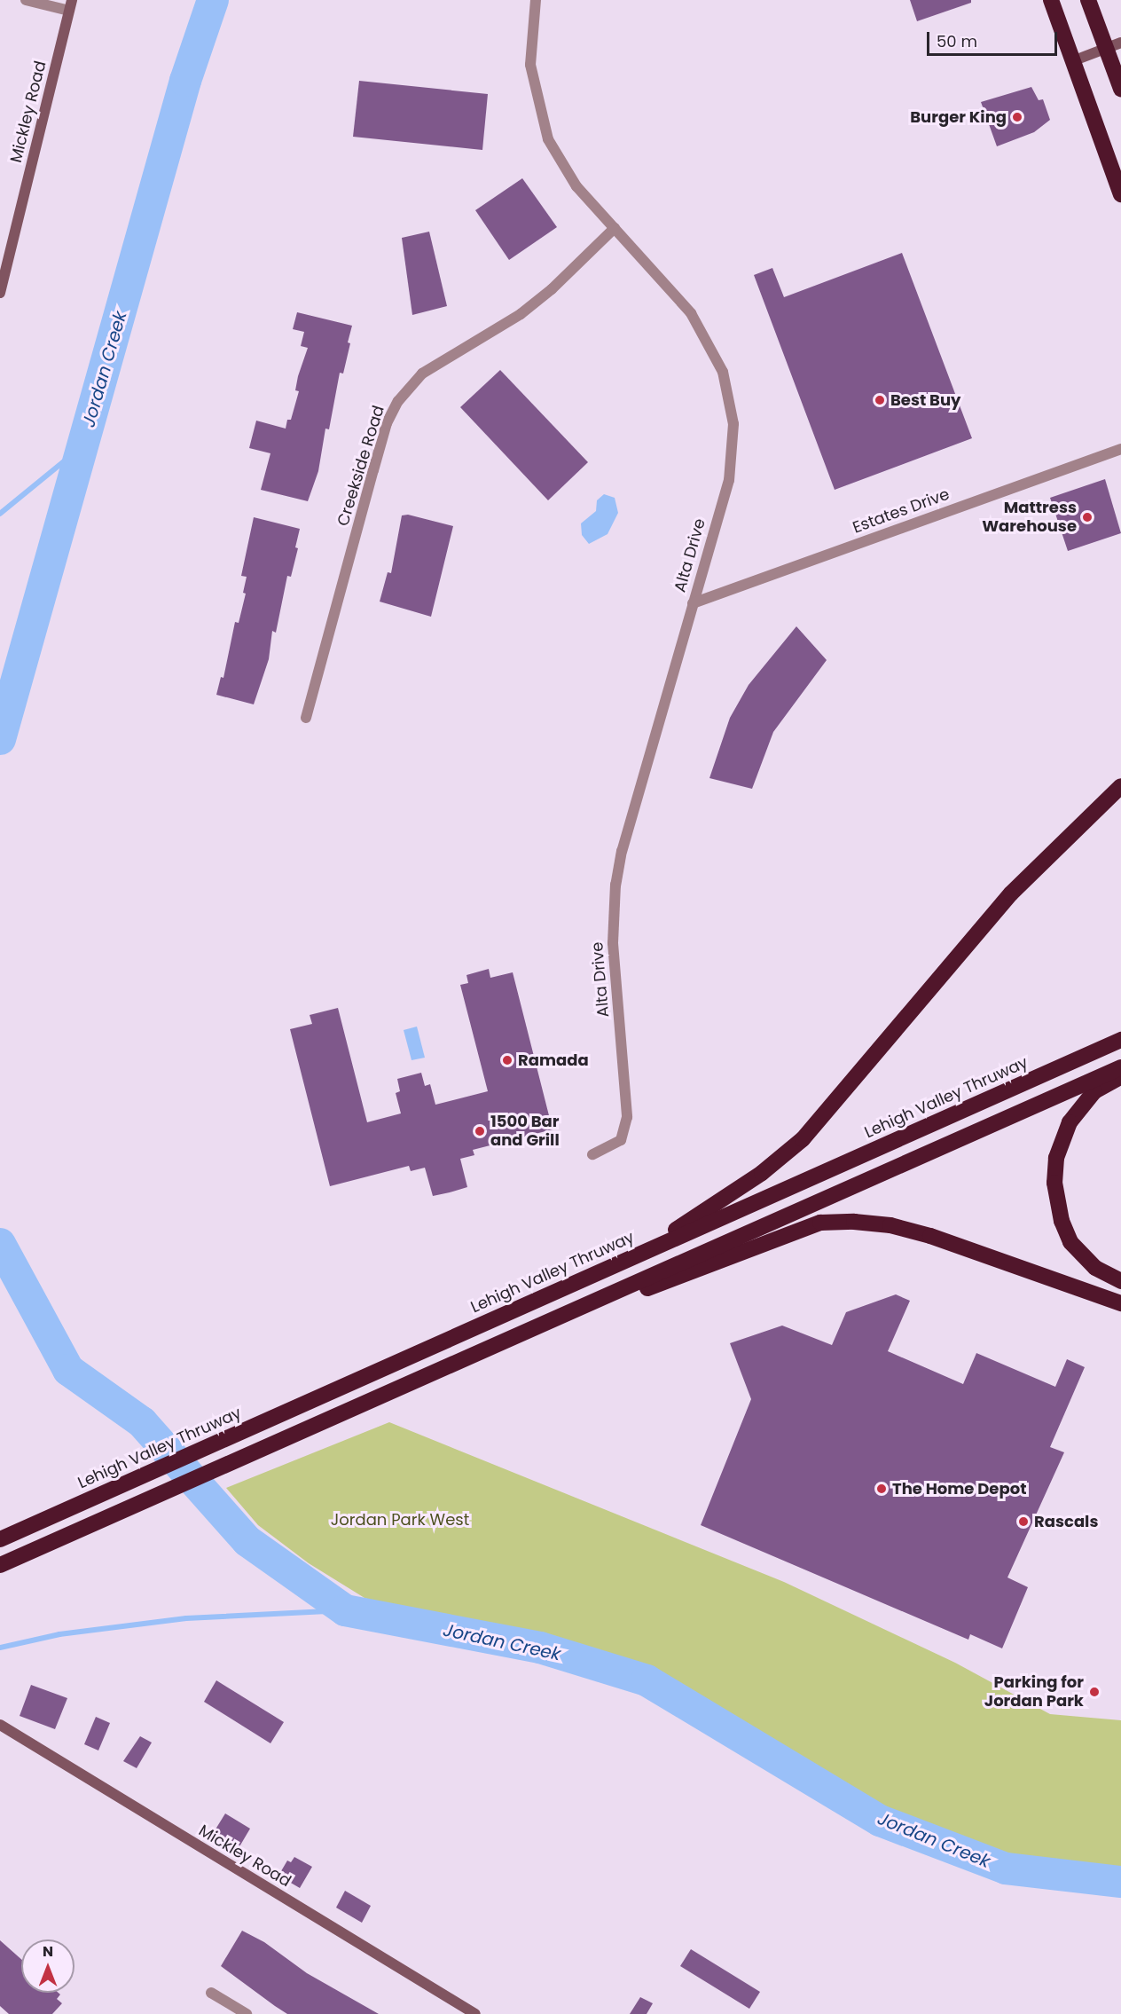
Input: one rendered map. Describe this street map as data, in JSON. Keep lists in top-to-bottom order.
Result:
{
  "streets": {
    "highway": ["Lehigh Valley Thruway"],
    "street": [
      "Mickley Road",
      "Creekside Road",
      "Estates Drive",
      "Alta Drive"
    ]
  },
  "crossings": [
    ["Creekside Road", "Alta Drive"],
    ["Estates Drive", "Alta Drive"]
  ],
  "water": ["Jordan Creek"],
  "parks": ["Jordan Park West"],
  "places": [
    "Burger King",
    "Best Buy",
    "Mattress Warehouse",
    "Ramada",
    "1500 Bar and Grill",
    "The Home Depot",
    "Rascals",
    "Parking for Jordan Park"
  ],
  "scale_bar": "50 m",
  "north": "top"
}
